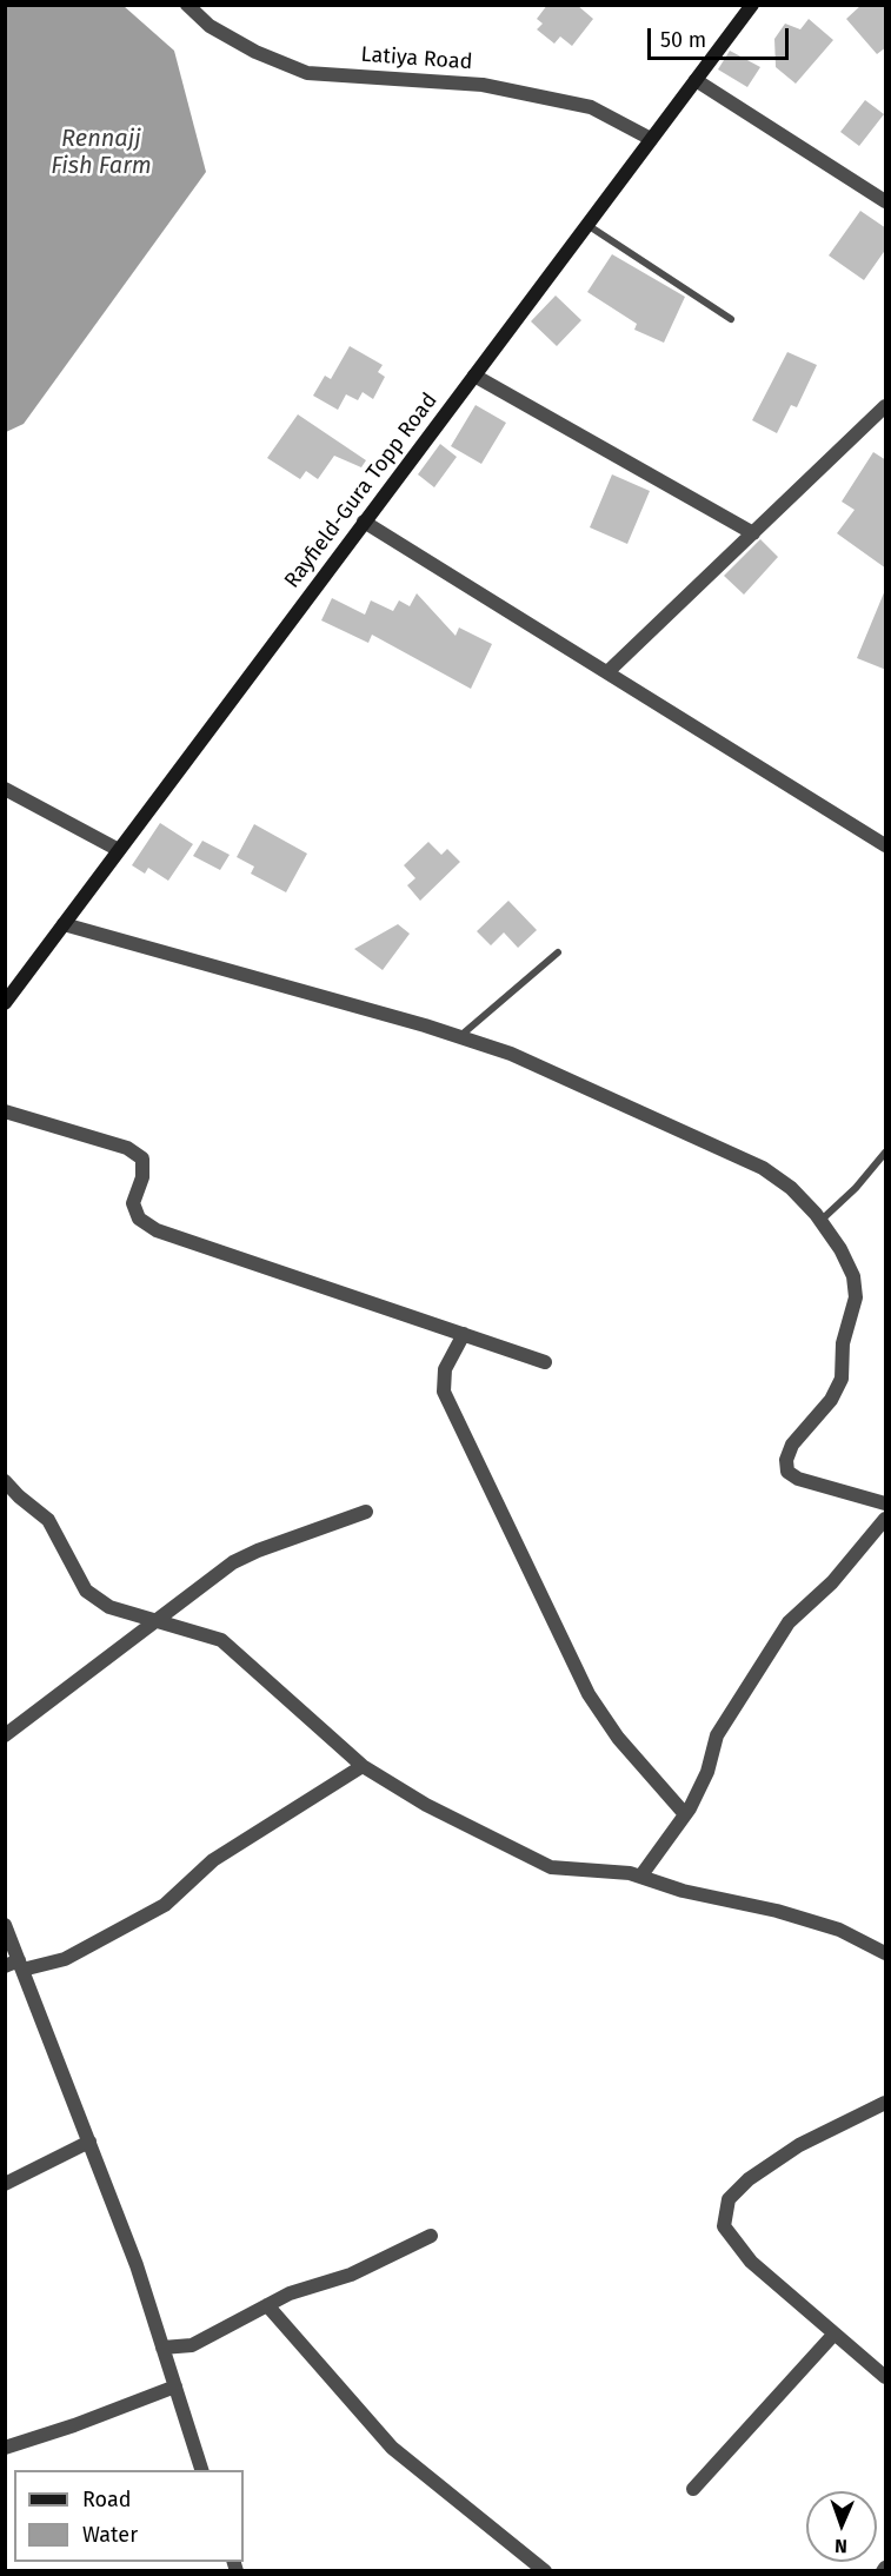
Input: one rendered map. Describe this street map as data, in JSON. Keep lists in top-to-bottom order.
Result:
{
  "streets": {
    "street": ["Latiya Road", "Rayfield-Gura Topp Road"]
  },
  "crossings": [
    ["Latiya Road", "Rayfield-Gura Topp Road"]
  ],
  "water": ["Rennajj Fish Farm"],
  "legend": ["Road", "Water"],
  "scale_bar": "50 m",
  "north": "bottom"
}
